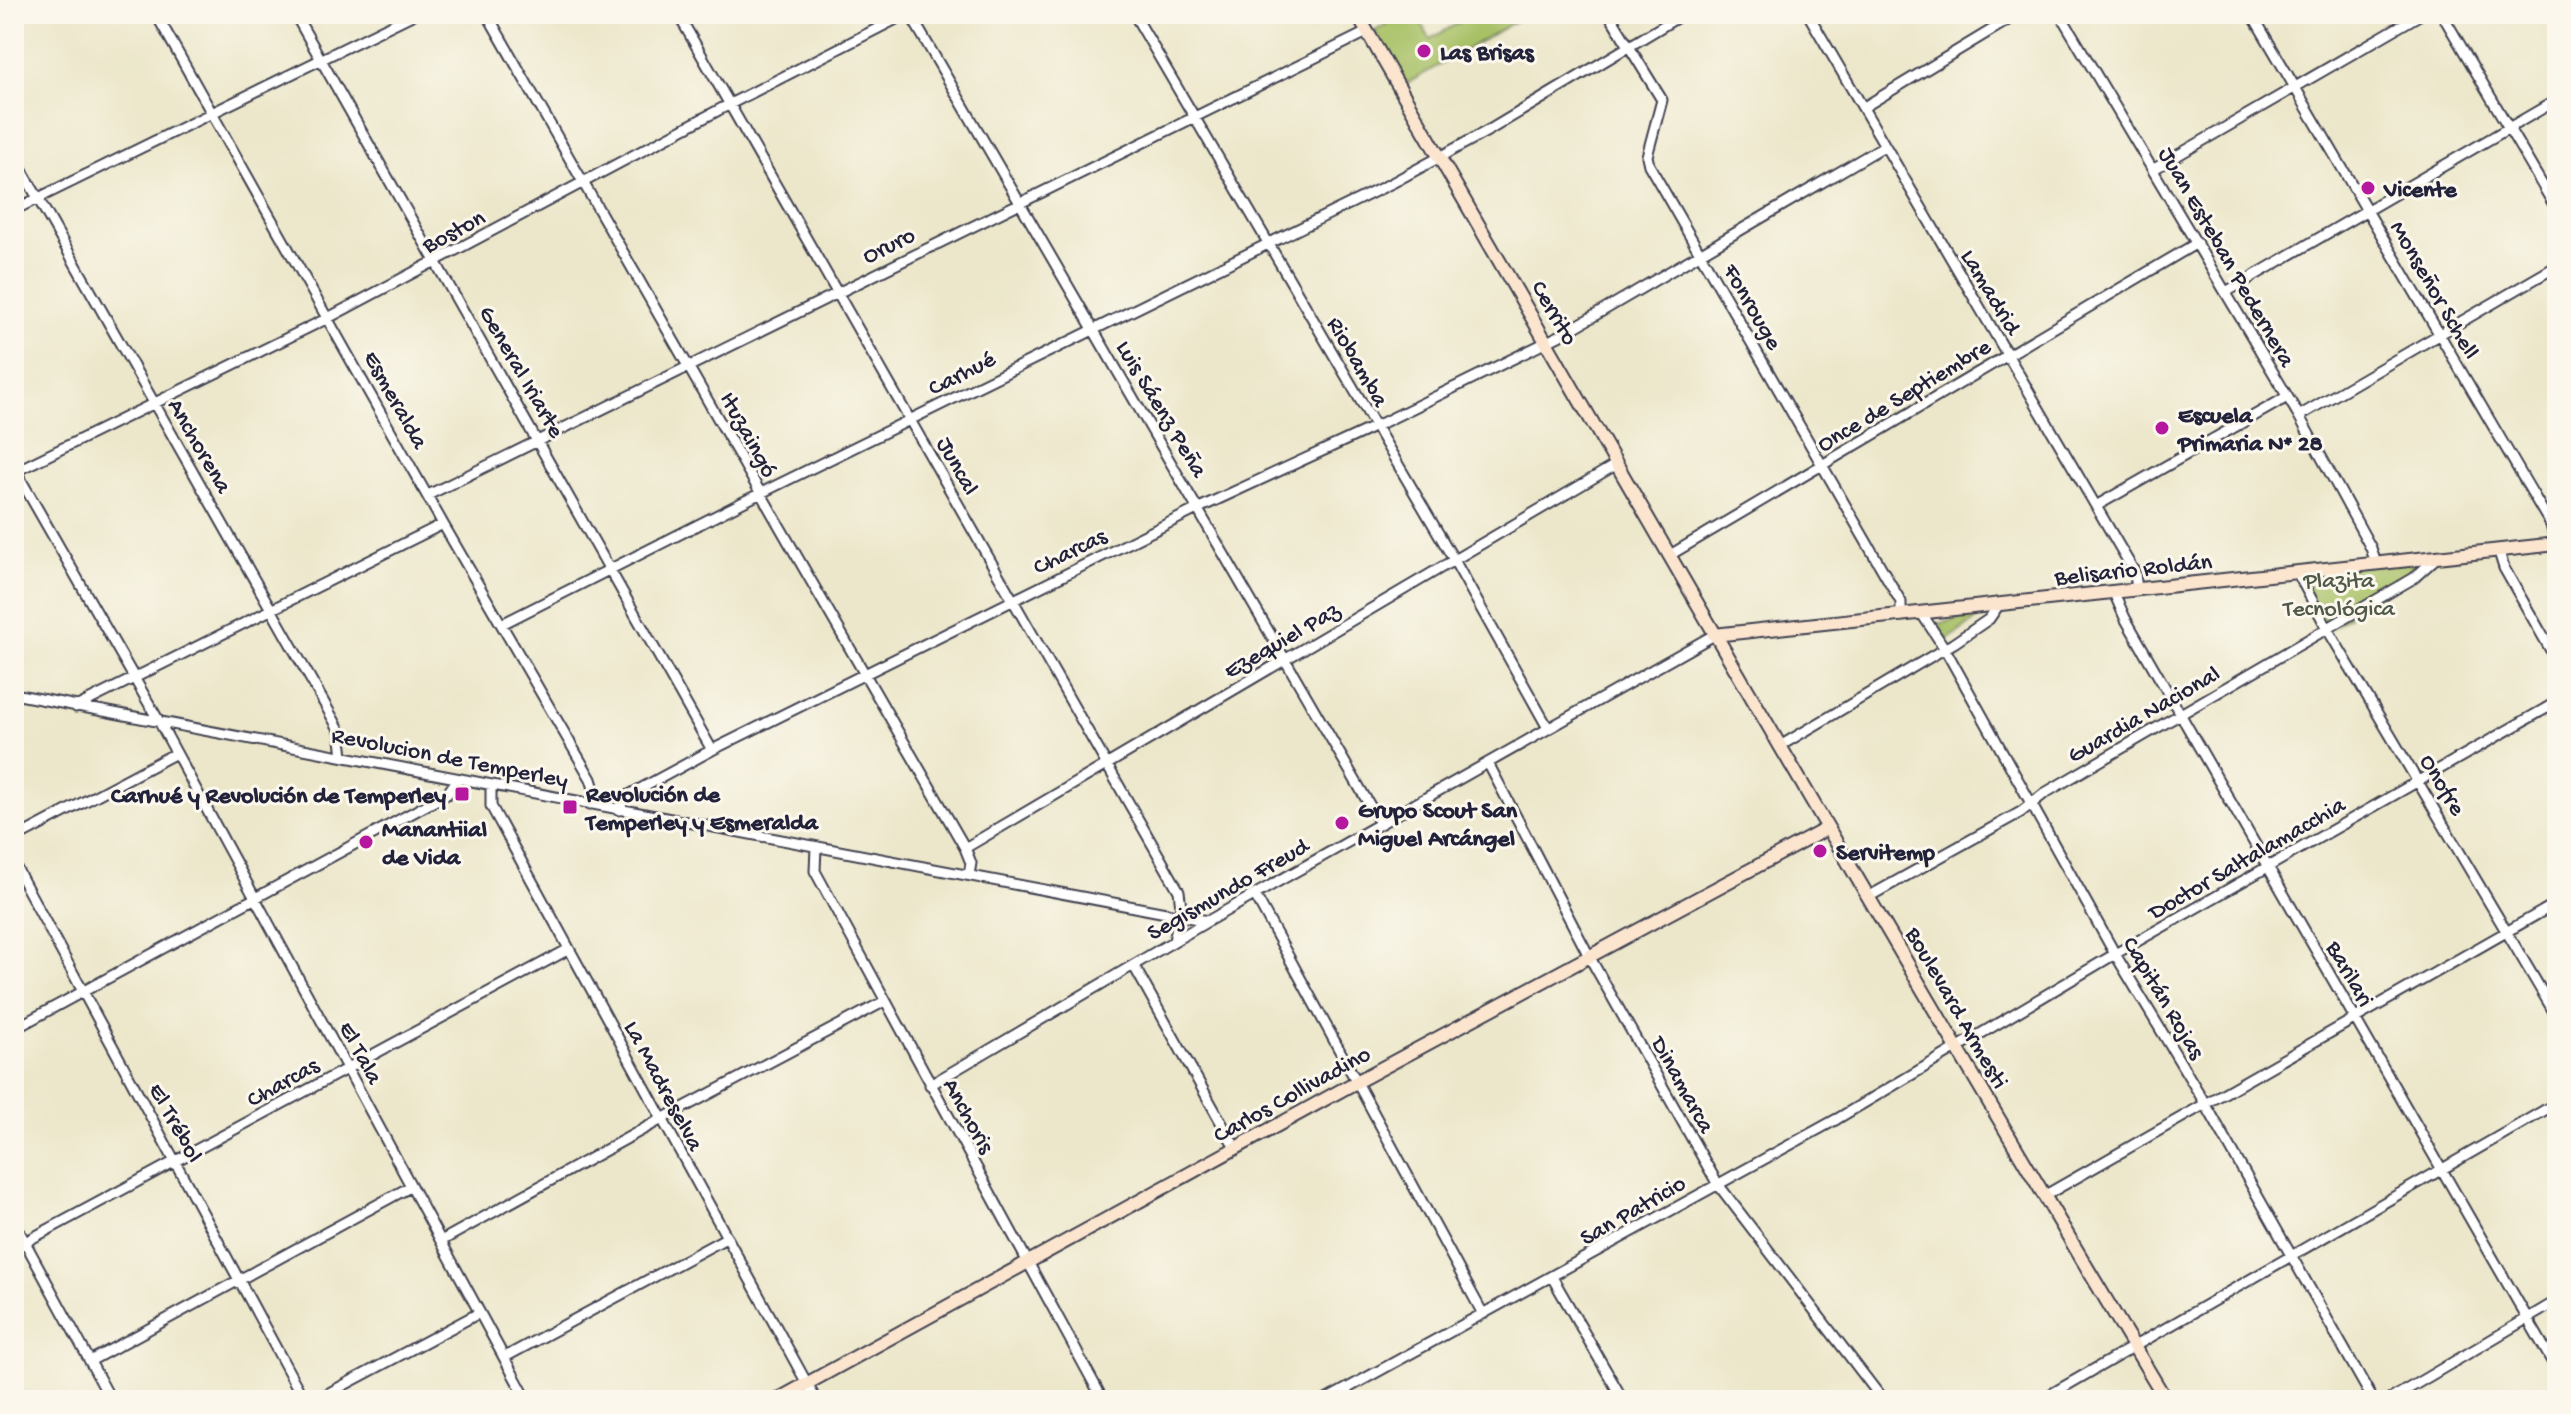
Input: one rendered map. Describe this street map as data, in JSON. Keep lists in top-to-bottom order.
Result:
{
  "streets": {
    "street": [
      "Boston",
      "Oruro",
      "Juan Esteban Pedernera",
      "Monseñor Schell",
      "Lamadrid",
      "Fonrouge",
      "Cerrito",
      "Riobamba",
      "General Iriarte",
      "Carhué",
      "Once de Septiembre",
      "Esmeralda",
      "Luis Sáenz Peña",
      "Ituzaingó",
      "Anchorena",
      "Juncal",
      "Charcas",
      "Belisario Roldán",
      "Ezequiel Paz",
      "Guardia Nacional",
      "Revolucion de Temperley",
      "Onofre",
      "Doctor Saltalamacchia",
      "Segismundo Freud",
      "Barilari",
      "Capitán Rojas",
      "Boulevard Armesti",
      "El Tala",
      "Dinamarca",
      "La Madreselva",
      "Carlos Collivadino",
      "Anchoris",
      "El Trébol",
      "San Patricio"
    ]
  },
  "crossings": [
    ["Boston", "General Iriarte"],
    ["Boston", "Esmeralda"],
    ["Boston", "Luis Sáenz Peña"],
    ["Boston", "Ituzaingó"],
    ["Boston", "Anchorena"],
    ["Boston", "Juncal"],
    ["Boston", "El Tala"],
    ["Oruro", "Cerrito"],
    ["Oruro", "Riobamba"],
    ["Oruro", "General Iriarte"],
    ["Oruro", "Esmeralda"],
    ["Oruro", "Luis Sáenz Peña"],
    ["Oruro", "Ituzaingó"],
    ["Oruro", "Juncal"],
    ["Juan Esteban Pedernera", "Once de Septiembre"],
    ["Juan Esteban Pedernera", "Belisario Roldán"],
    ["Monseñor Schell", "Belisario Roldán"],
    ["Lamadrid", "Once de Septiembre"],
    ["Lamadrid", "Charcas"],
    ["Lamadrid", "Belisario Roldán"],
    ["Fonrouge", "Carhué"],
    ["Fonrouge", "Once de Septiembre"],
    ["Fonrouge", "Charcas"],
    ["Fonrouge", "Belisario Roldán"],
    ["Cerrito", "Carhué"],
    ["Cerrito", "Once de Septiembre"],
    ["Cerrito", "Charcas"],
    ["Cerrito", "Belisario Roldán"],
    ["Cerrito", "Ezequiel Paz"],
    ["Cerrito", "Segismundo Freud"],
    ["Cerrito", "Boulevard Armesti"],
    ["Riobamba", "Carhué"],
    ["Riobamba", "Charcas"],
    ["Riobamba", "Ezequiel Paz"],
    ["Riobamba", "Segismundo Freud"],
    ["General Iriarte", "Carhué"],
    ["General Iriarte", "Charcas"],
    ["Carhué", "Esmeralda"],
    ["Carhué", "Luis Sáenz Peña"],
    ["Carhué", "Ituzaingó"],
    ["Carhué", "Juncal"],
    ["Esmeralda", "Revolucion de Temperley"],
    ["Luis Sáenz Peña", "Charcas"],
    ["Luis Sáenz Peña", "Ezequiel Paz"],
    ["Luis Sáenz Peña", "Segismundo Freud"],
    ["Ituzaingó", "Charcas"],
    ["Ituzaingó", "Ezequiel Paz"],
    ["Ituzaingó", "Revolucion de Temperley"],
    ["Anchorena", "Revolucion de Temperley"],
    ["Juncal", "Charcas"],
    ["Juncal", "Ezequiel Paz"],
    ["Juncal", "Revolucion de Temperley"],
    ["Juncal", "Segismundo Freud"],
    ["Charcas", "Revolucion de Temperley"],
    ["Charcas", "El Tala"],
    ["Charcas", "La Madreselva"],
    ["Charcas", "El Trébol"],
    ["Belisario Roldán", "Guardia Nacional"],
    ["Belisario Roldán", "Onofre"],
    ["Belisario Roldán", "Segismundo Freud"],
    ["Belisario Roldán", "Barilari"],
    ["Belisario Roldán", "Capitán Rojas"],
    ["Belisario Roldán", "Boulevard Armesti"],
    ["Guardia Nacional", "Onofre"],
    ["Guardia Nacional", "Barilari"],
    ["Guardia Nacional", "Capitán Rojas"],
    ["Guardia Nacional", "Boulevard Armesti"],
    ["Revolucion de Temperley", "Segismundo Freud"],
    ["Revolucion de Temperley", "El Tala"],
    ["Revolucion de Temperley", "La Madreselva"],
    ["Revolucion de Temperley", "Anchoris"],
    ["Onofre", "Doctor Saltalamacchia"],
    ["Doctor Saltalamacchia", "Barilari"],
    ["Doctor Saltalamacchia", "Capitán Rojas"],
    ["Doctor Saltalamacchia", "Boulevard Armesti"],
    ["Doctor Saltalamacchia", "San Patricio"],
    ["Segismundo Freud", "Boulevard Armesti"],
    ["Segismundo Freud", "Dinamarca"],
    ["Segismundo Freud", "Anchoris"],
    ["Boulevard Armesti", "Carlos Collivadino"],
    ["Boulevard Armesti", "San Patricio"],
    ["Dinamarca", "Carlos Collivadino"],
    ["Dinamarca", "San Patricio"],
    ["La Madreselva", "Carlos Collivadino"],
    ["Carlos Collivadino", "Anchoris"]
  ],
  "parks": ["Plazita Tecnológica"],
  "places": {
    "other": [
      "Las Brisas",
      "Vicente",
      "Escuela Primaria N* 28",
      "Grupo Scout San Miguel Arcángel",
      "Manantiial de Vida",
      "Servitemp"
    ],
    "transit": ["Carhué y Revolución de Temperley", "Revolución de Temperley y Esmeralda"]
  }
}
